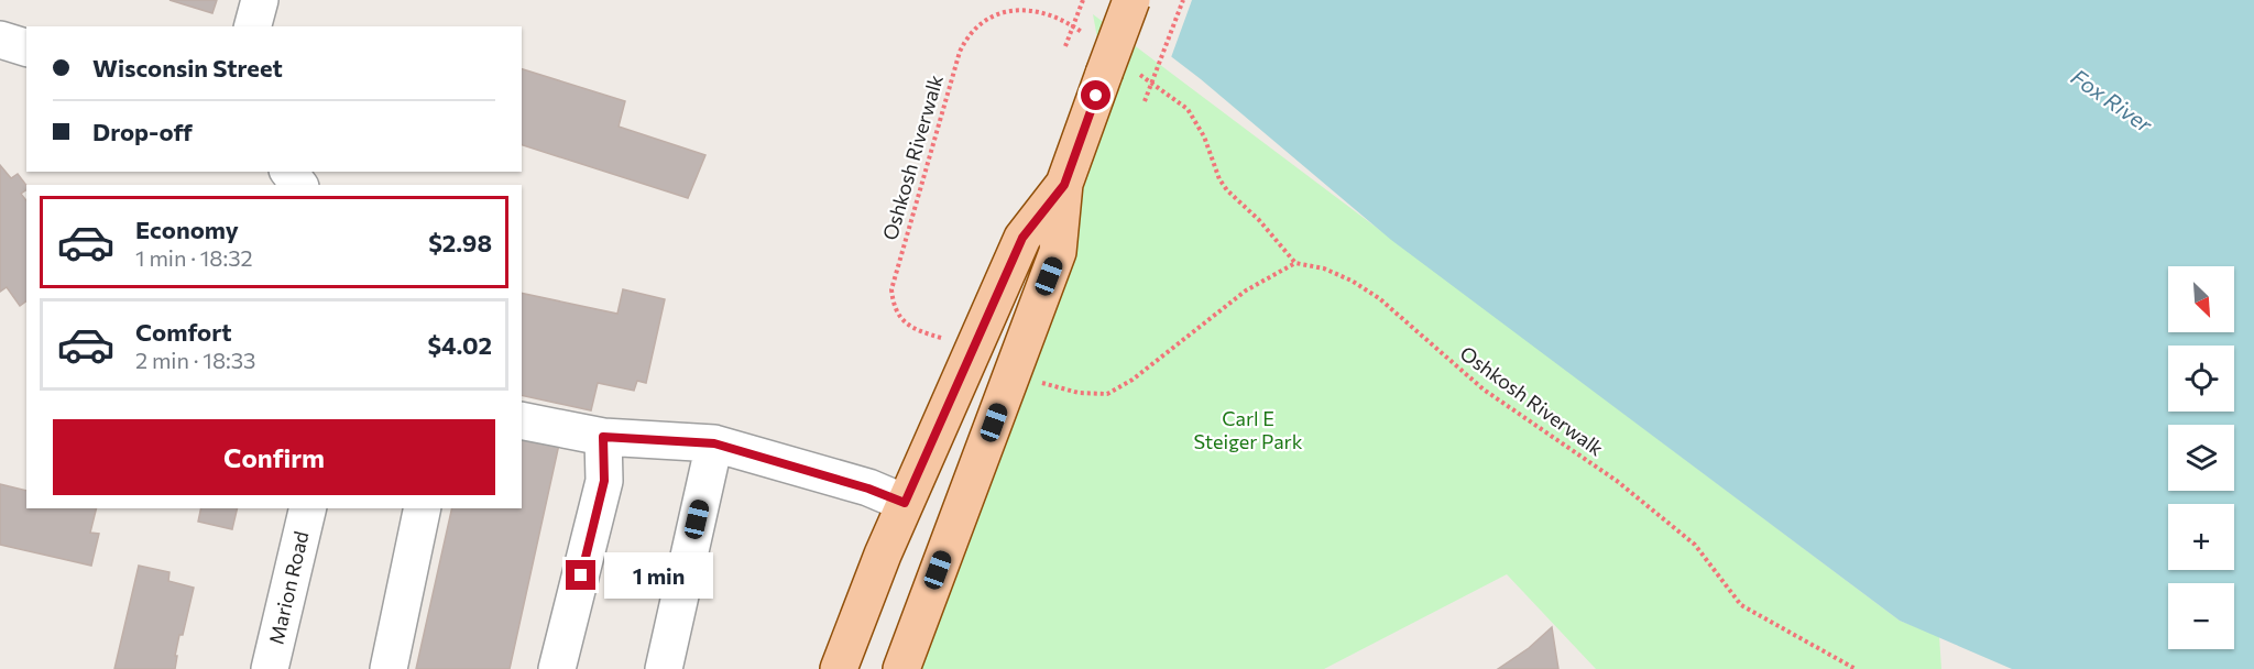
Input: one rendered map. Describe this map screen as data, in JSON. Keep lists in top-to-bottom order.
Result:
{
  "streets": {
    "street": ["Marion Road"],
    "path": ["Oshkosh Riverwalk"]
  },
  "water": ["Fox River"],
  "parks": ["Carl E Steiger Park"],
  "north": "bottom right",
  "page": {
    "banner": ["Wisconsin Street", "Drop-off"],
    "list": [
      {
        "name": "Economy",
        "note": "1 min · 18:32",
        "value": "$2.98"
      },
      {
        "name": "Comfort",
        "note": "2 min · 18:33",
        "value": "$4.02"
      }
    ],
    "map_buttons": ["+", "−"],
    "buttons": "Confirm",
    "bubble": "1 min"
  }
}
